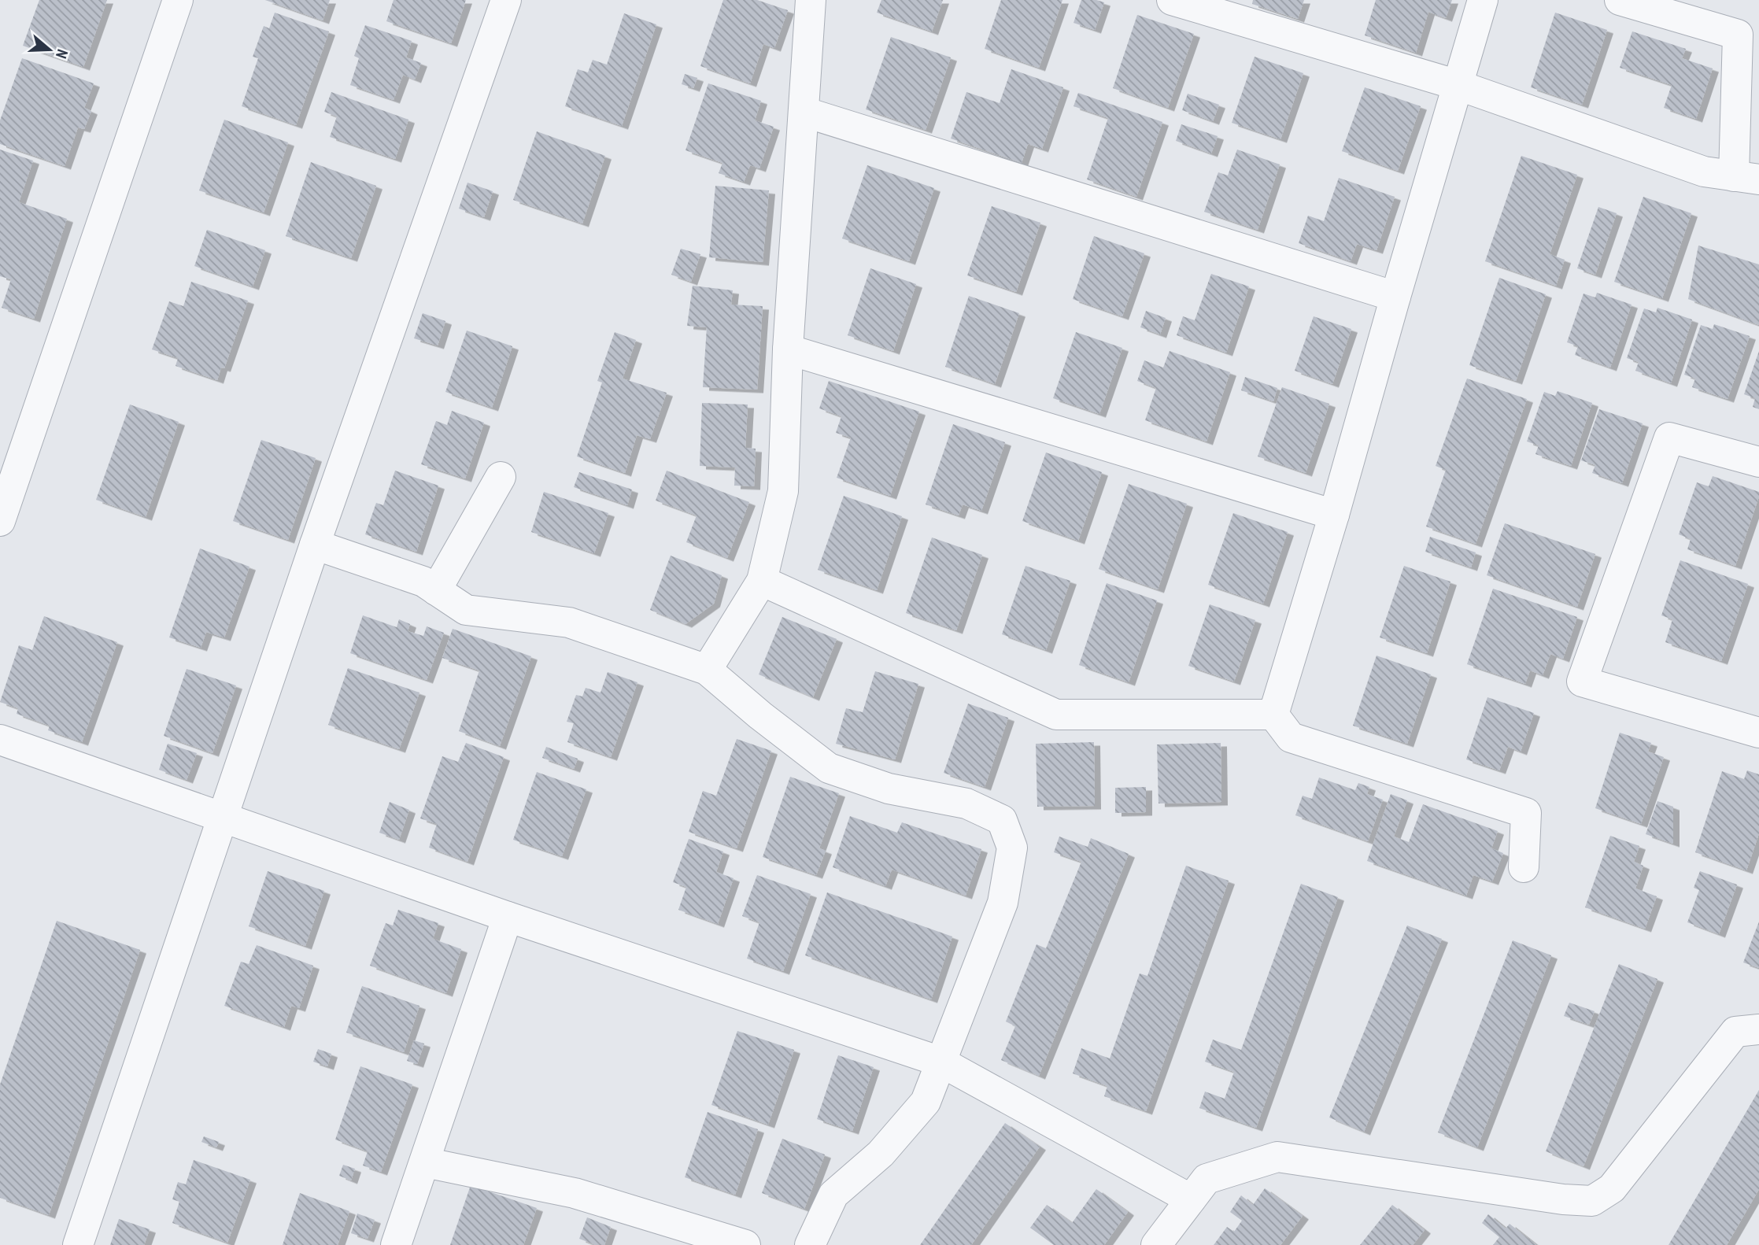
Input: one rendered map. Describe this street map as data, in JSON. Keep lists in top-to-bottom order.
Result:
{
  "north": "right"
}
